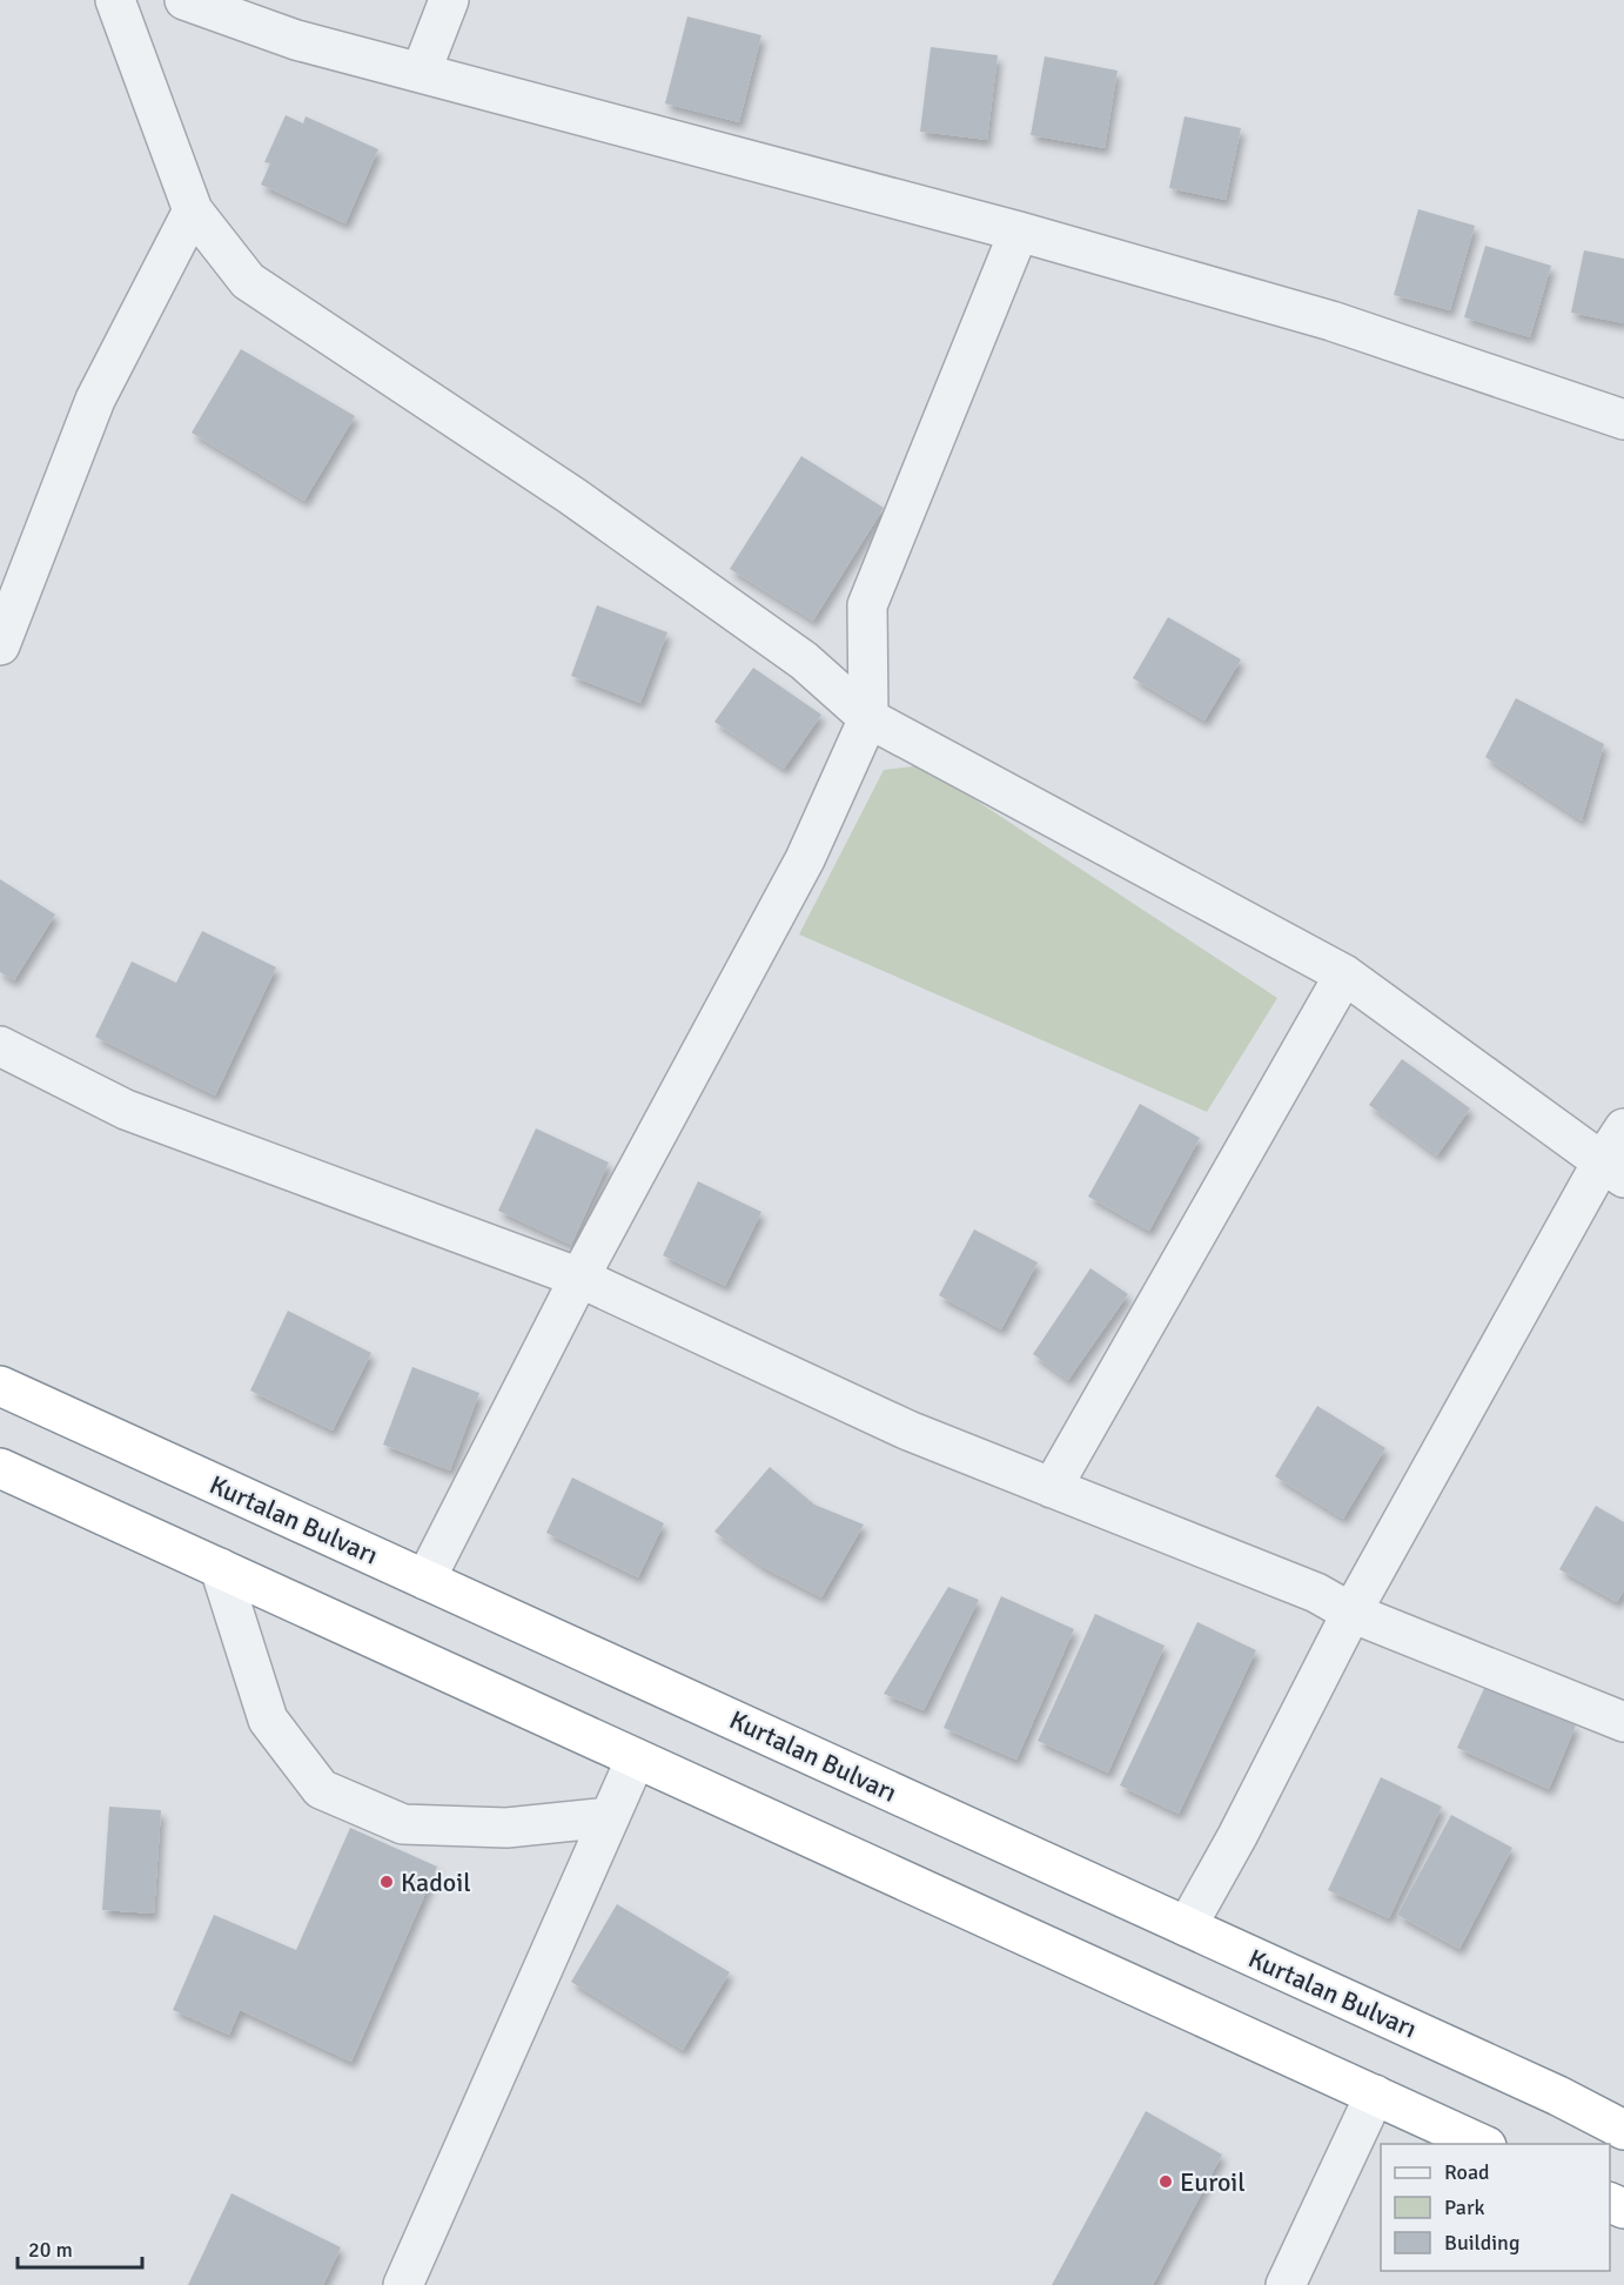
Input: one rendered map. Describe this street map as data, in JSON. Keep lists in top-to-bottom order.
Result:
{
  "streets": {
    "highway": ["Kurtalan Bulvarı"]
  },
  "places": ["Kadoil", "Euroil"],
  "legend": ["Road", "Park", "Building"],
  "scale_bar": "20 m"
}
